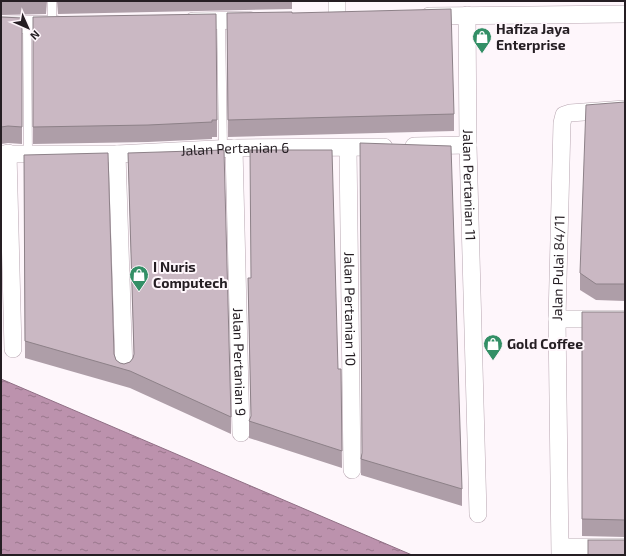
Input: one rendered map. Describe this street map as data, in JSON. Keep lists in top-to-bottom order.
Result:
{
  "streets": {
    "street": [
      "Jalan Pertanian 6",
      "Jalan Pertanian 11",
      "Jalan Pulai 84/11",
      "Jalan Pertanian 10",
      "Jalan Pertanian 9"
    ]
  },
  "crossings": [
    ["Jalan Pertanian 6", "Jalan Pertanian 11"],
    ["Jalan Pertanian 6", "Jalan Pertanian 10"],
    ["Jalan Pertanian 6", "Jalan Pertanian 9"]
  ],
  "places": {
    "shop": ["Hafiza Jaya Enterprise", "I Nuris Computech", "Gold Coffee"]
  },
  "north": "bottom right"
}
